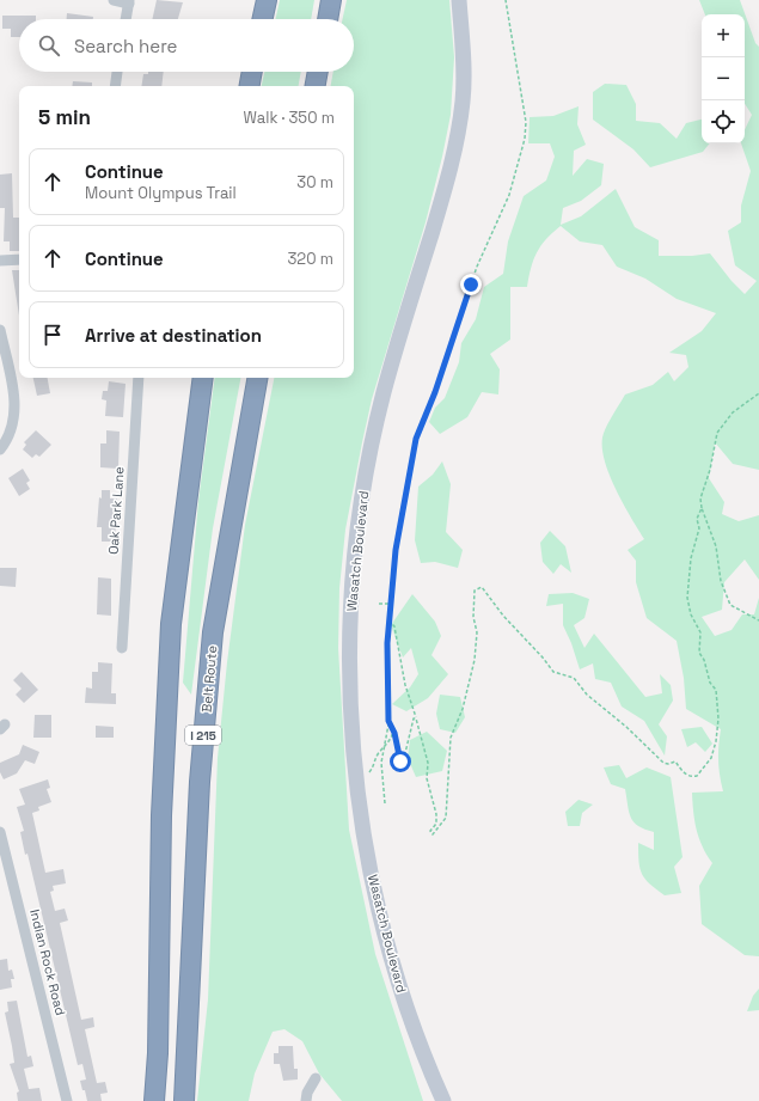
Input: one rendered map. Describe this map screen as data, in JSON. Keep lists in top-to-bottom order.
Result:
{
  "streets": {
    "highway": ["Belt Route", "I 215"],
    "street": ["Oak Park Lane", "Wasatch Boulevard", "Indian Rock Road"]
  },
  "page": {
    "map_buttons": ["+", "−"],
    "search": "Search here",
    "heading": ["5 min", "Walk · 350 m"],
    "list": [
      ["Continue", "Mount Olympus Trail", "30 m"],
      ["Continue", "320 m"],
      "Arrive at destination"
    ]
  }
}
